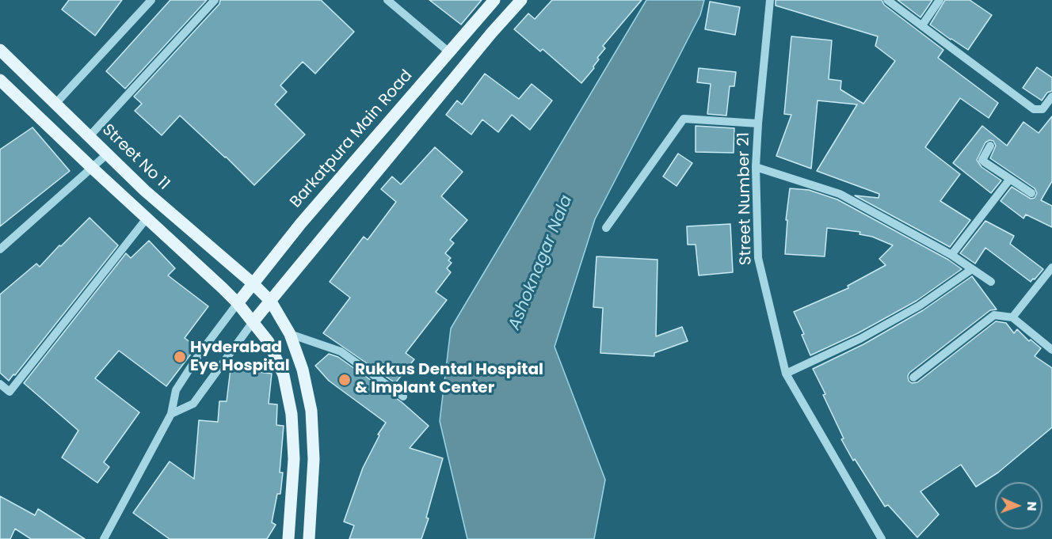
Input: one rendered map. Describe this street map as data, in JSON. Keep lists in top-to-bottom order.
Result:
{
  "streets": {
    "main road": ["Barkatpura Main Road", "Street No 11"],
    "street": ["Street Number 21"]
  },
  "crossings": [
    ["Barkatpura Main Road", "Street No 11"]
  ],
  "water": ["Ashoknagar Nala"],
  "places": ["Hyderabad Eye Hospital", "Rukkus Dental Hospital & Implant Center"],
  "north": "right"
}
